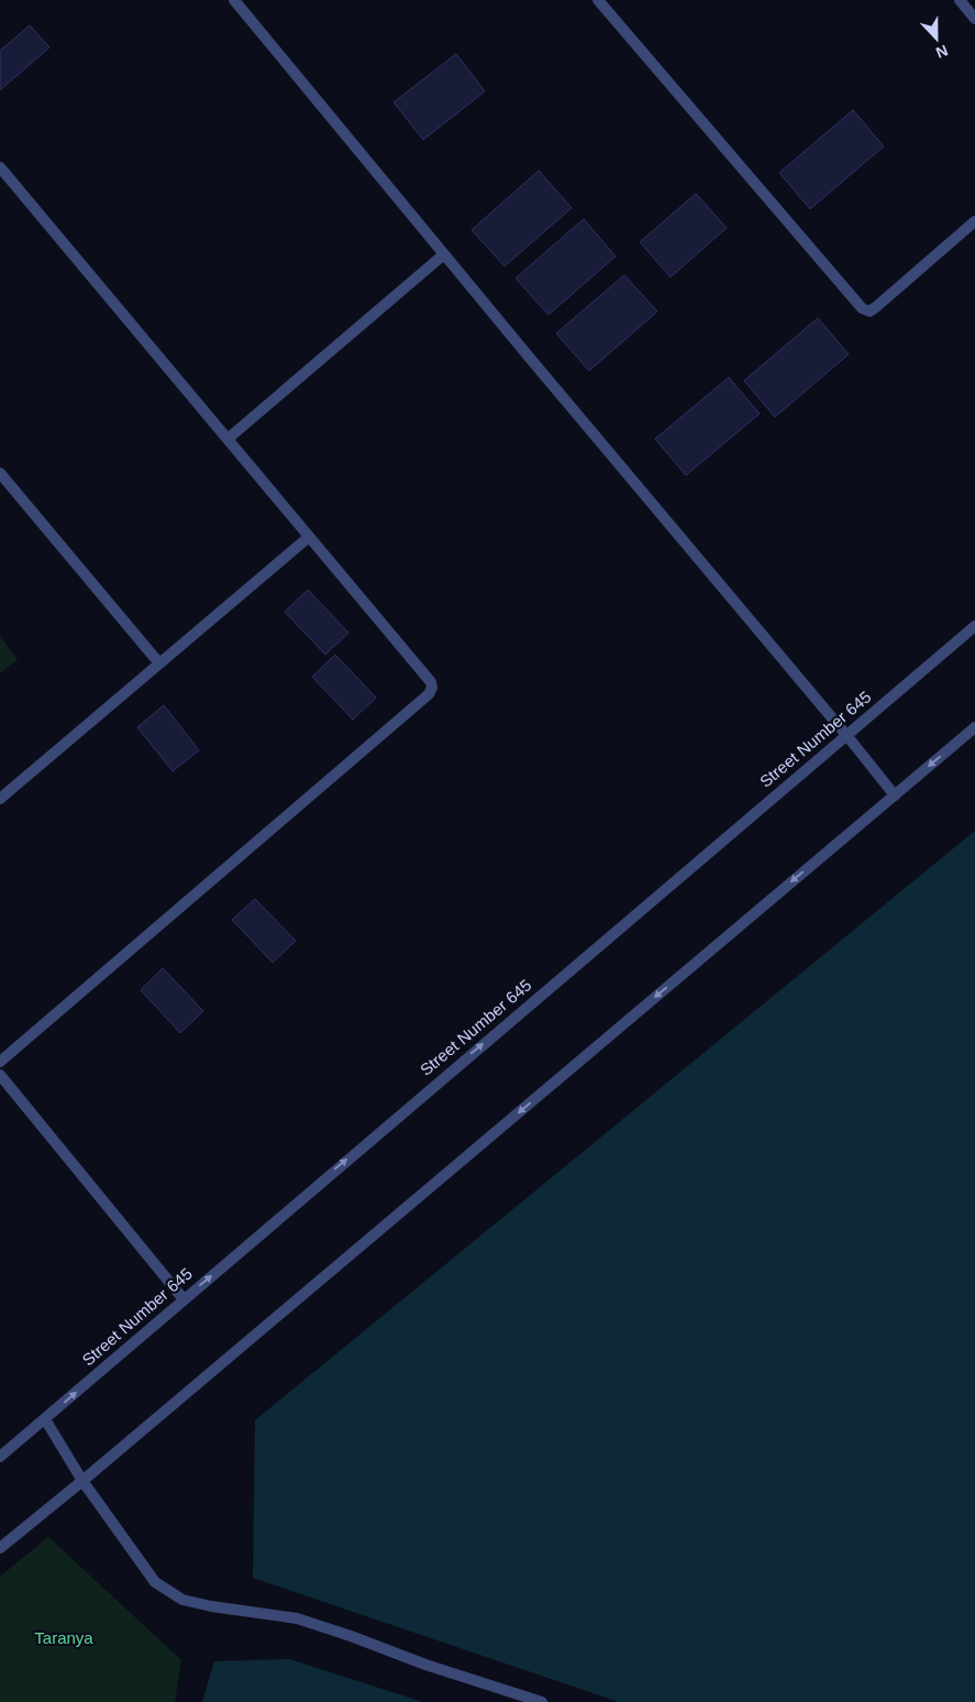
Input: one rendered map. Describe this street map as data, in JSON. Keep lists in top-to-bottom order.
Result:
{
  "streets": {
    "street": ["Street Number 645"]
  },
  "parks": ["Taranya"],
  "north": "bottom"
}
